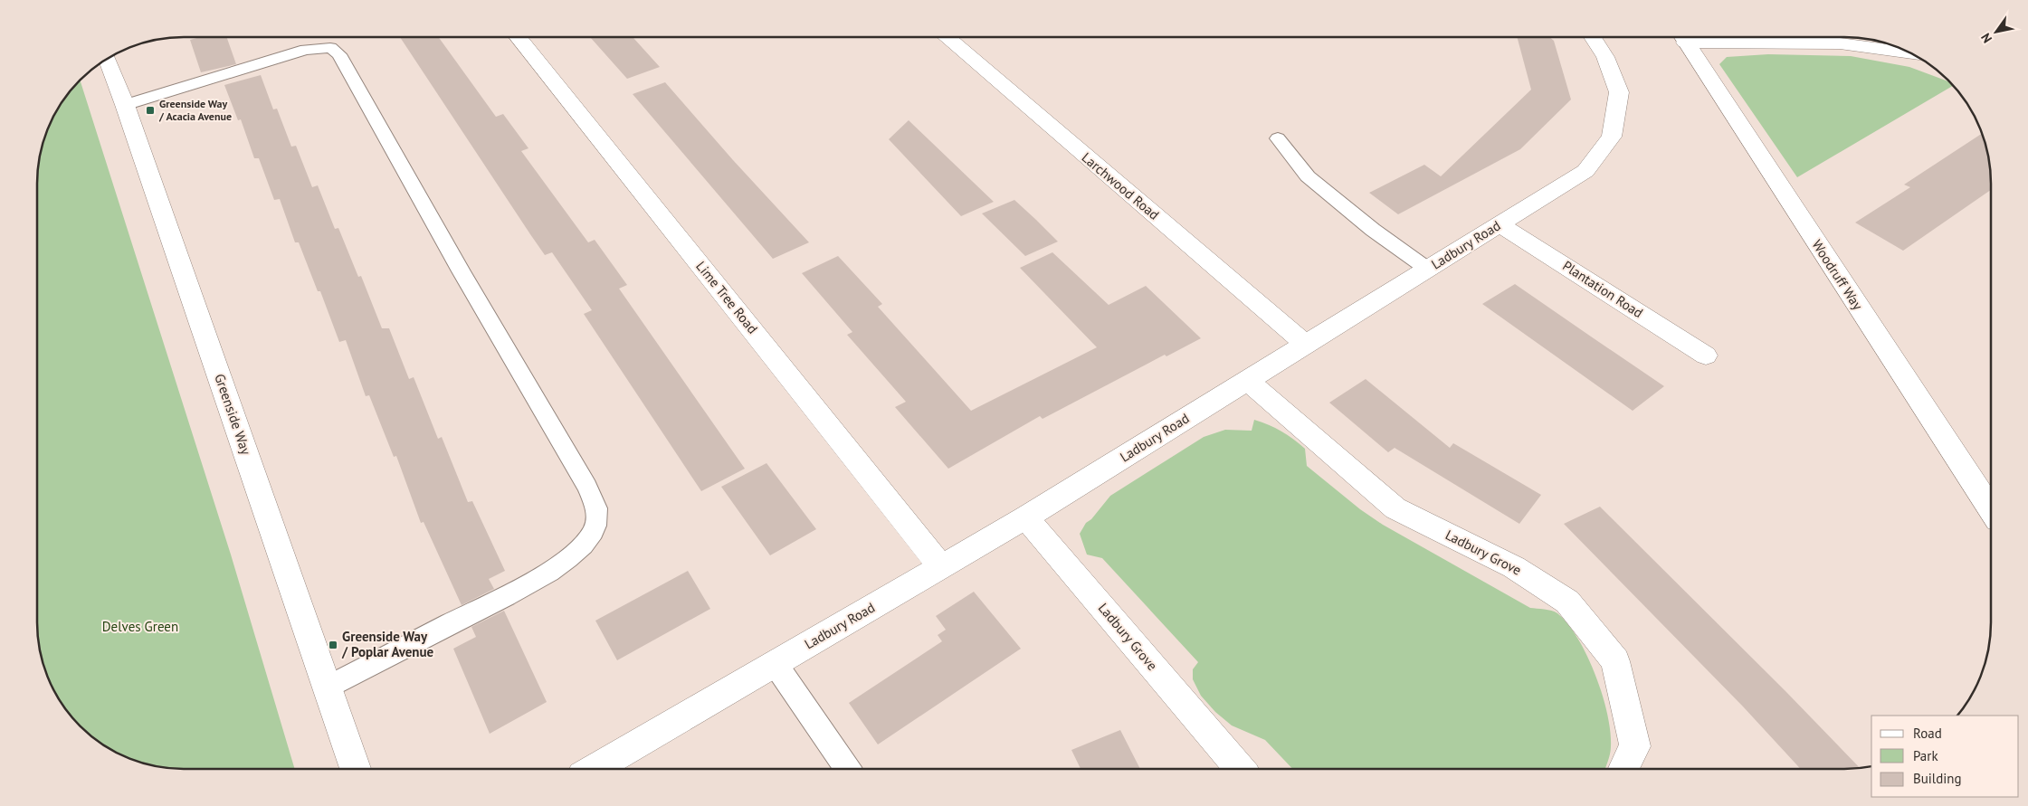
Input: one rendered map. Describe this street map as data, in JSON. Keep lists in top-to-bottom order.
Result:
{
  "streets": {
    "street": [
      "Larchwood Road",
      "Ladbury Road",
      "Woodruff Way",
      "Plantation Road",
      "Lime Tree Road",
      "Greenside Way",
      "Ladbury Grove"
    ]
  },
  "crossings": [
    ["Larchwood Road", "Ladbury Road"],
    ["Ladbury Road", "Plantation Road"],
    ["Ladbury Road", "Lime Tree Road"],
    ["Ladbury Road", "Ladbury Grove"]
  ],
  "parks": ["Delves Green"],
  "places": {
    "transit": ["Greenside Way / Acacia Avenue", "Greenside Way / Poplar Avenue"]
  },
  "legend": ["Road", "Park", "Building"],
  "north": "bottom left"
}
